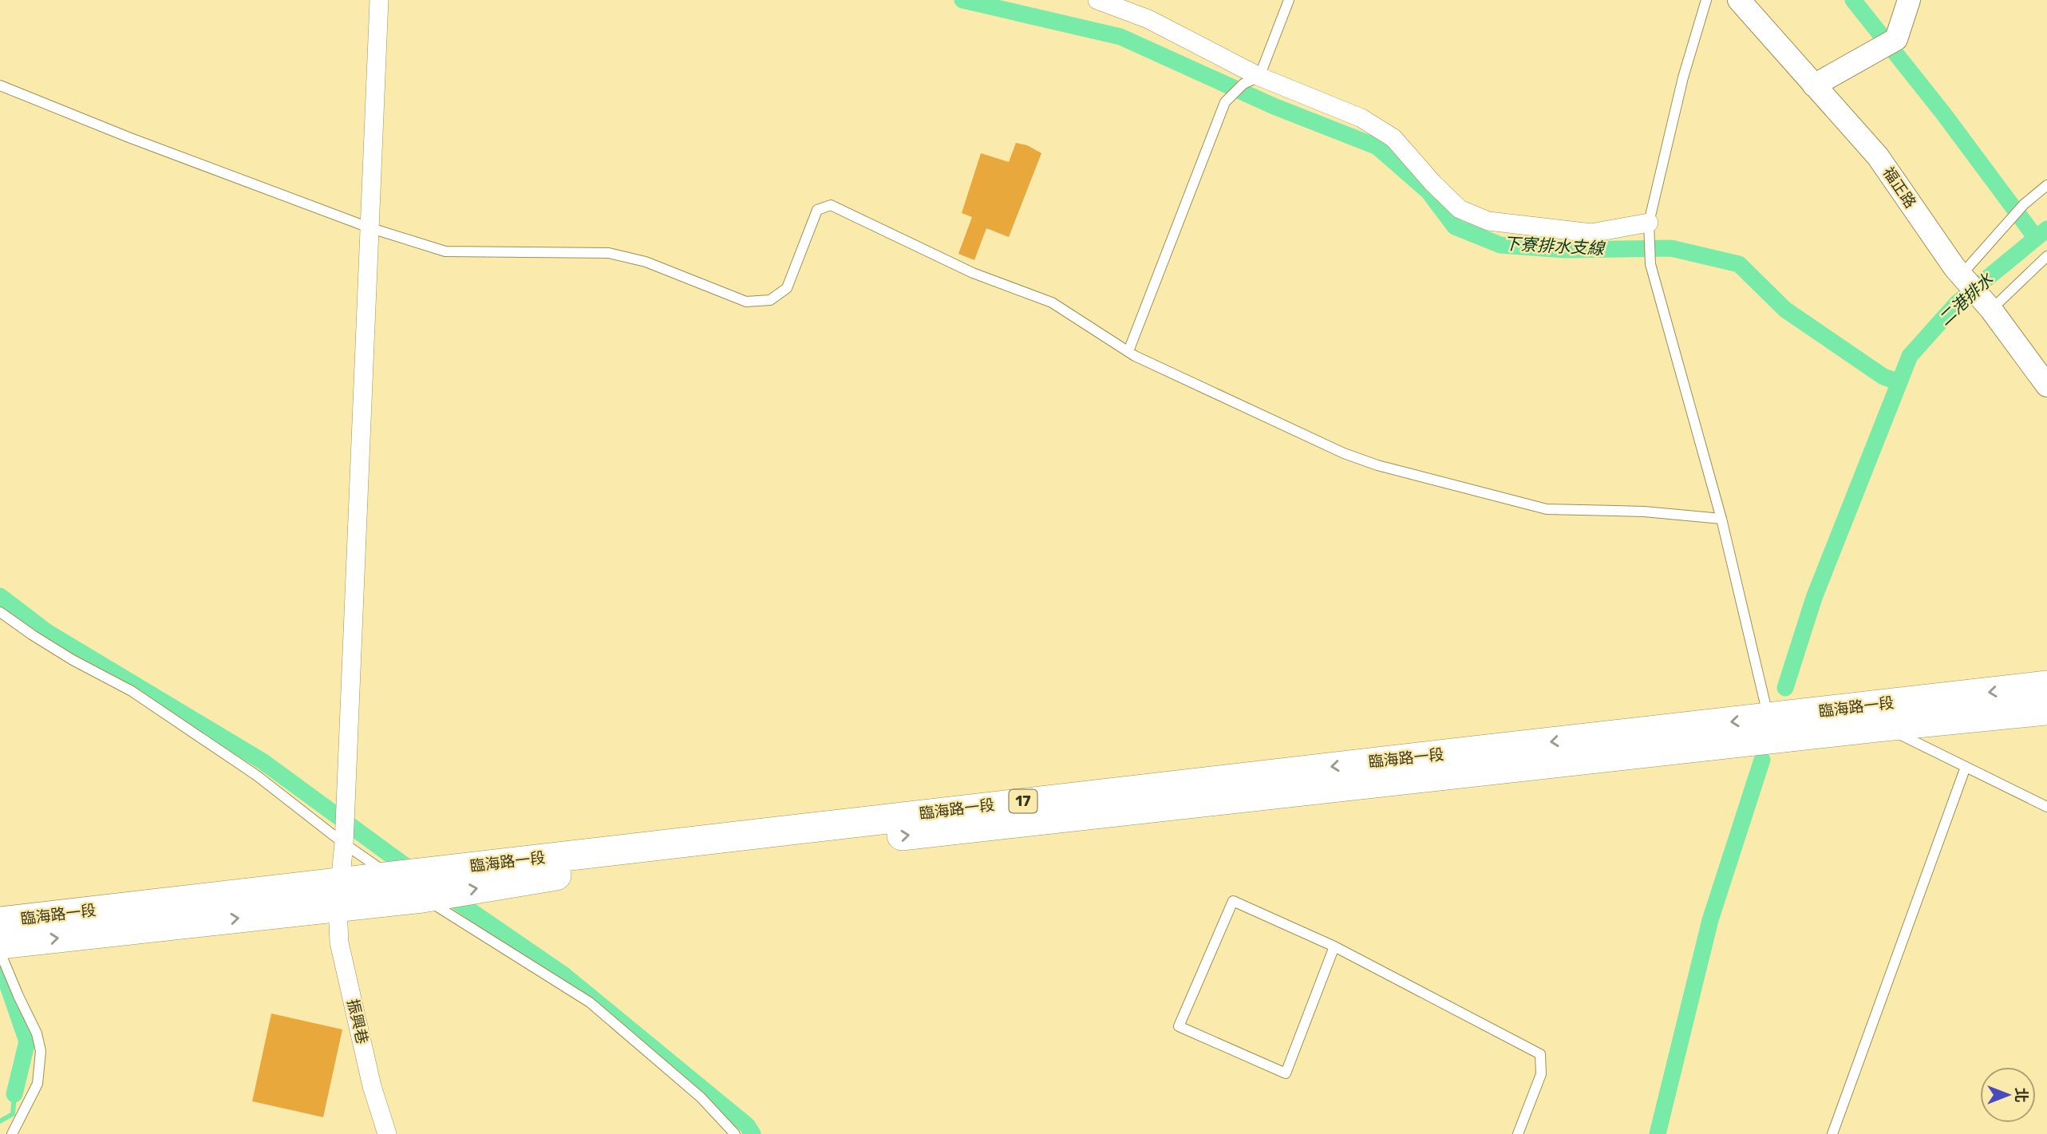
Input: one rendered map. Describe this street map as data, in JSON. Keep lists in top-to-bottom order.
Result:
{
  "streets": {
    "main road": ["臨海路一段", "17"],
    "street": ["福正路", "振興巷"]
  },
  "crossings": [
    ["臨海路一段", "振興巷"]
  ],
  "water": ["下寮排水支線", "二港排水"],
  "north": "right"
}
